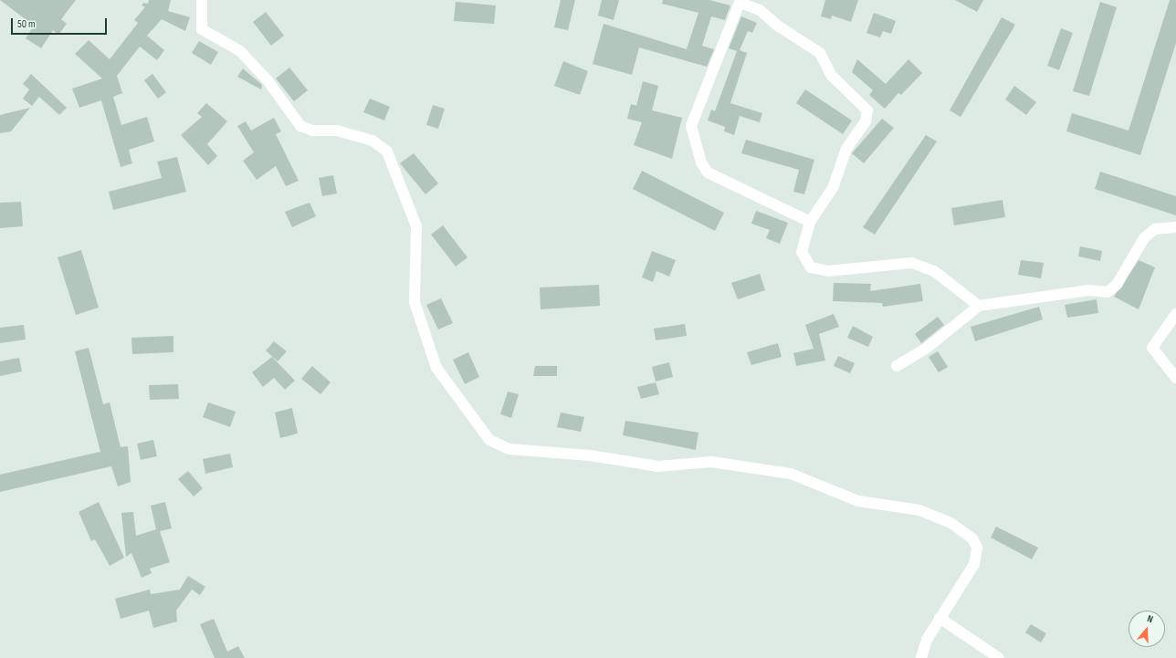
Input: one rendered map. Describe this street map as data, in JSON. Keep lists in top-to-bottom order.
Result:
{
  "scale_bar": "50 m",
  "north": "top"
}
